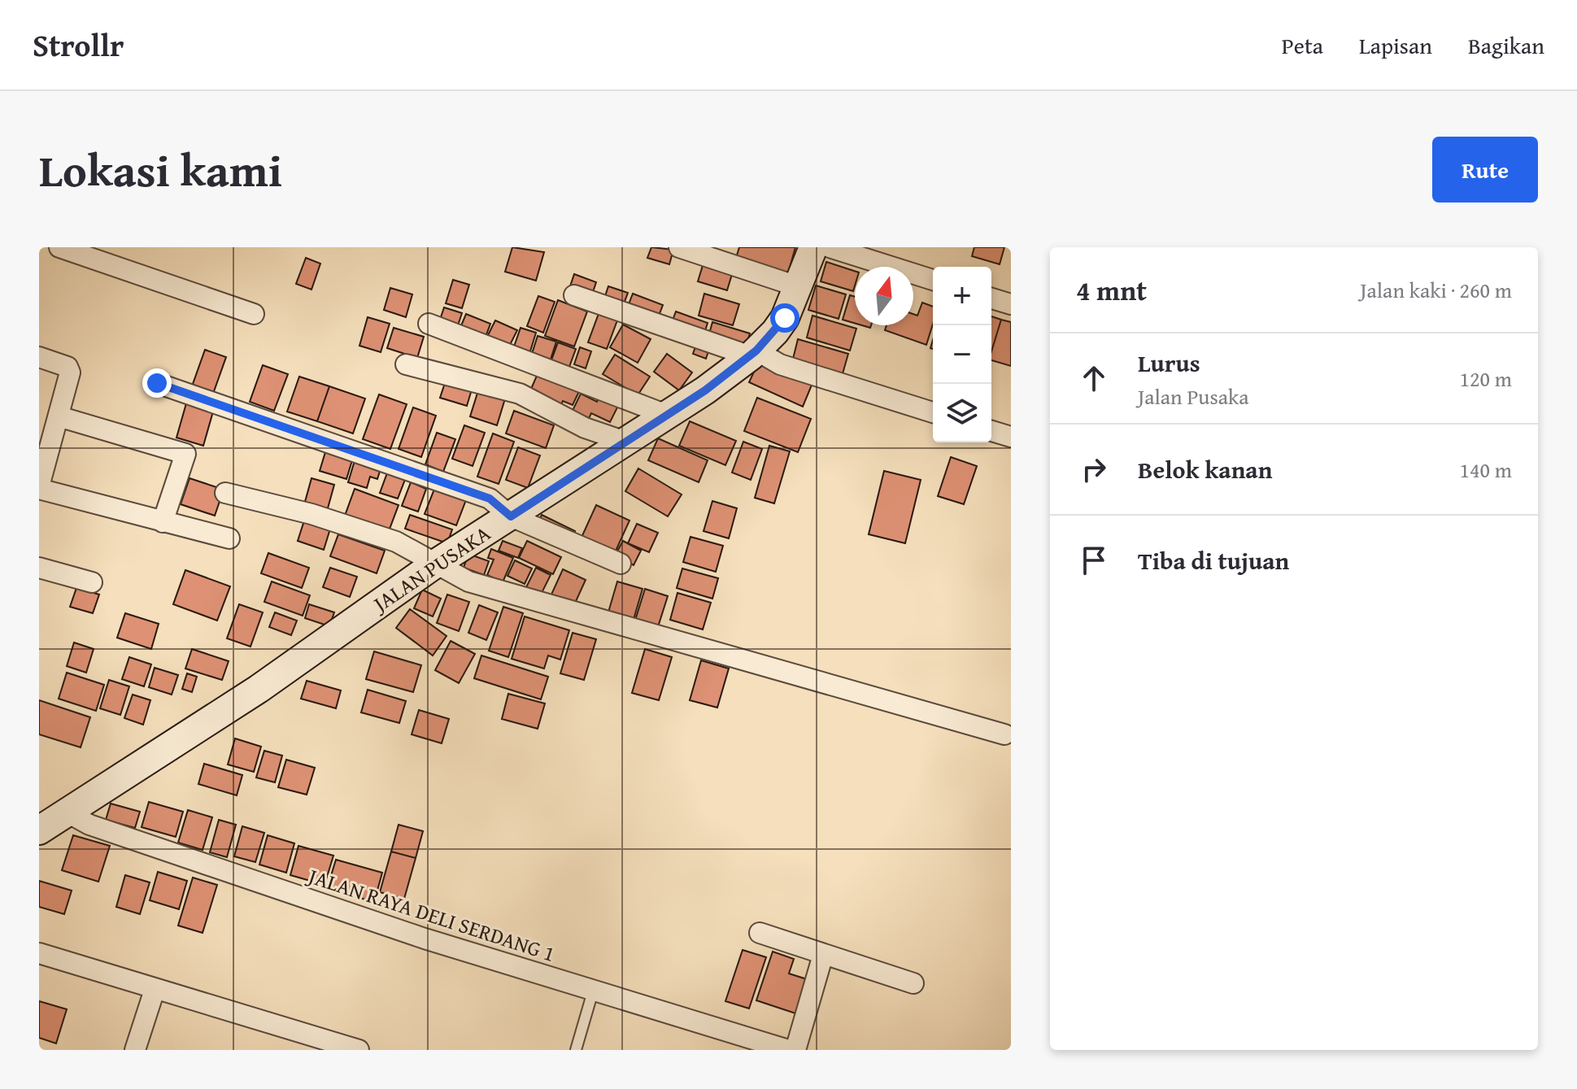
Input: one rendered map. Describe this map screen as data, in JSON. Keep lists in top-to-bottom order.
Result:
{
  "streets": {
    "street": ["JALAN PUSAKA", "JALAN RAYA DELI SERDANG 1"]
  },
  "crossings": [
    ["JALAN PUSAKA", "JALAN RAYA DELI SERDANG 1"]
  ],
  "north": "top",
  "page": {
    "header": "Strollr",
    "nav": ["Peta", "Lapisan", "Bagikan"],
    "title": "Lokasi kami",
    "buttons": "Rute",
    "heading": ["4 mnt", "Jalan kaki · 260 m"],
    "map_buttons": ["+", "−"],
    "list": [
      ["Lurus", "Jalan Pusaka", "120 m"],
      ["Belok kanan", "140 m"],
      "Tiba di tujuan"
    ]
  }
}
